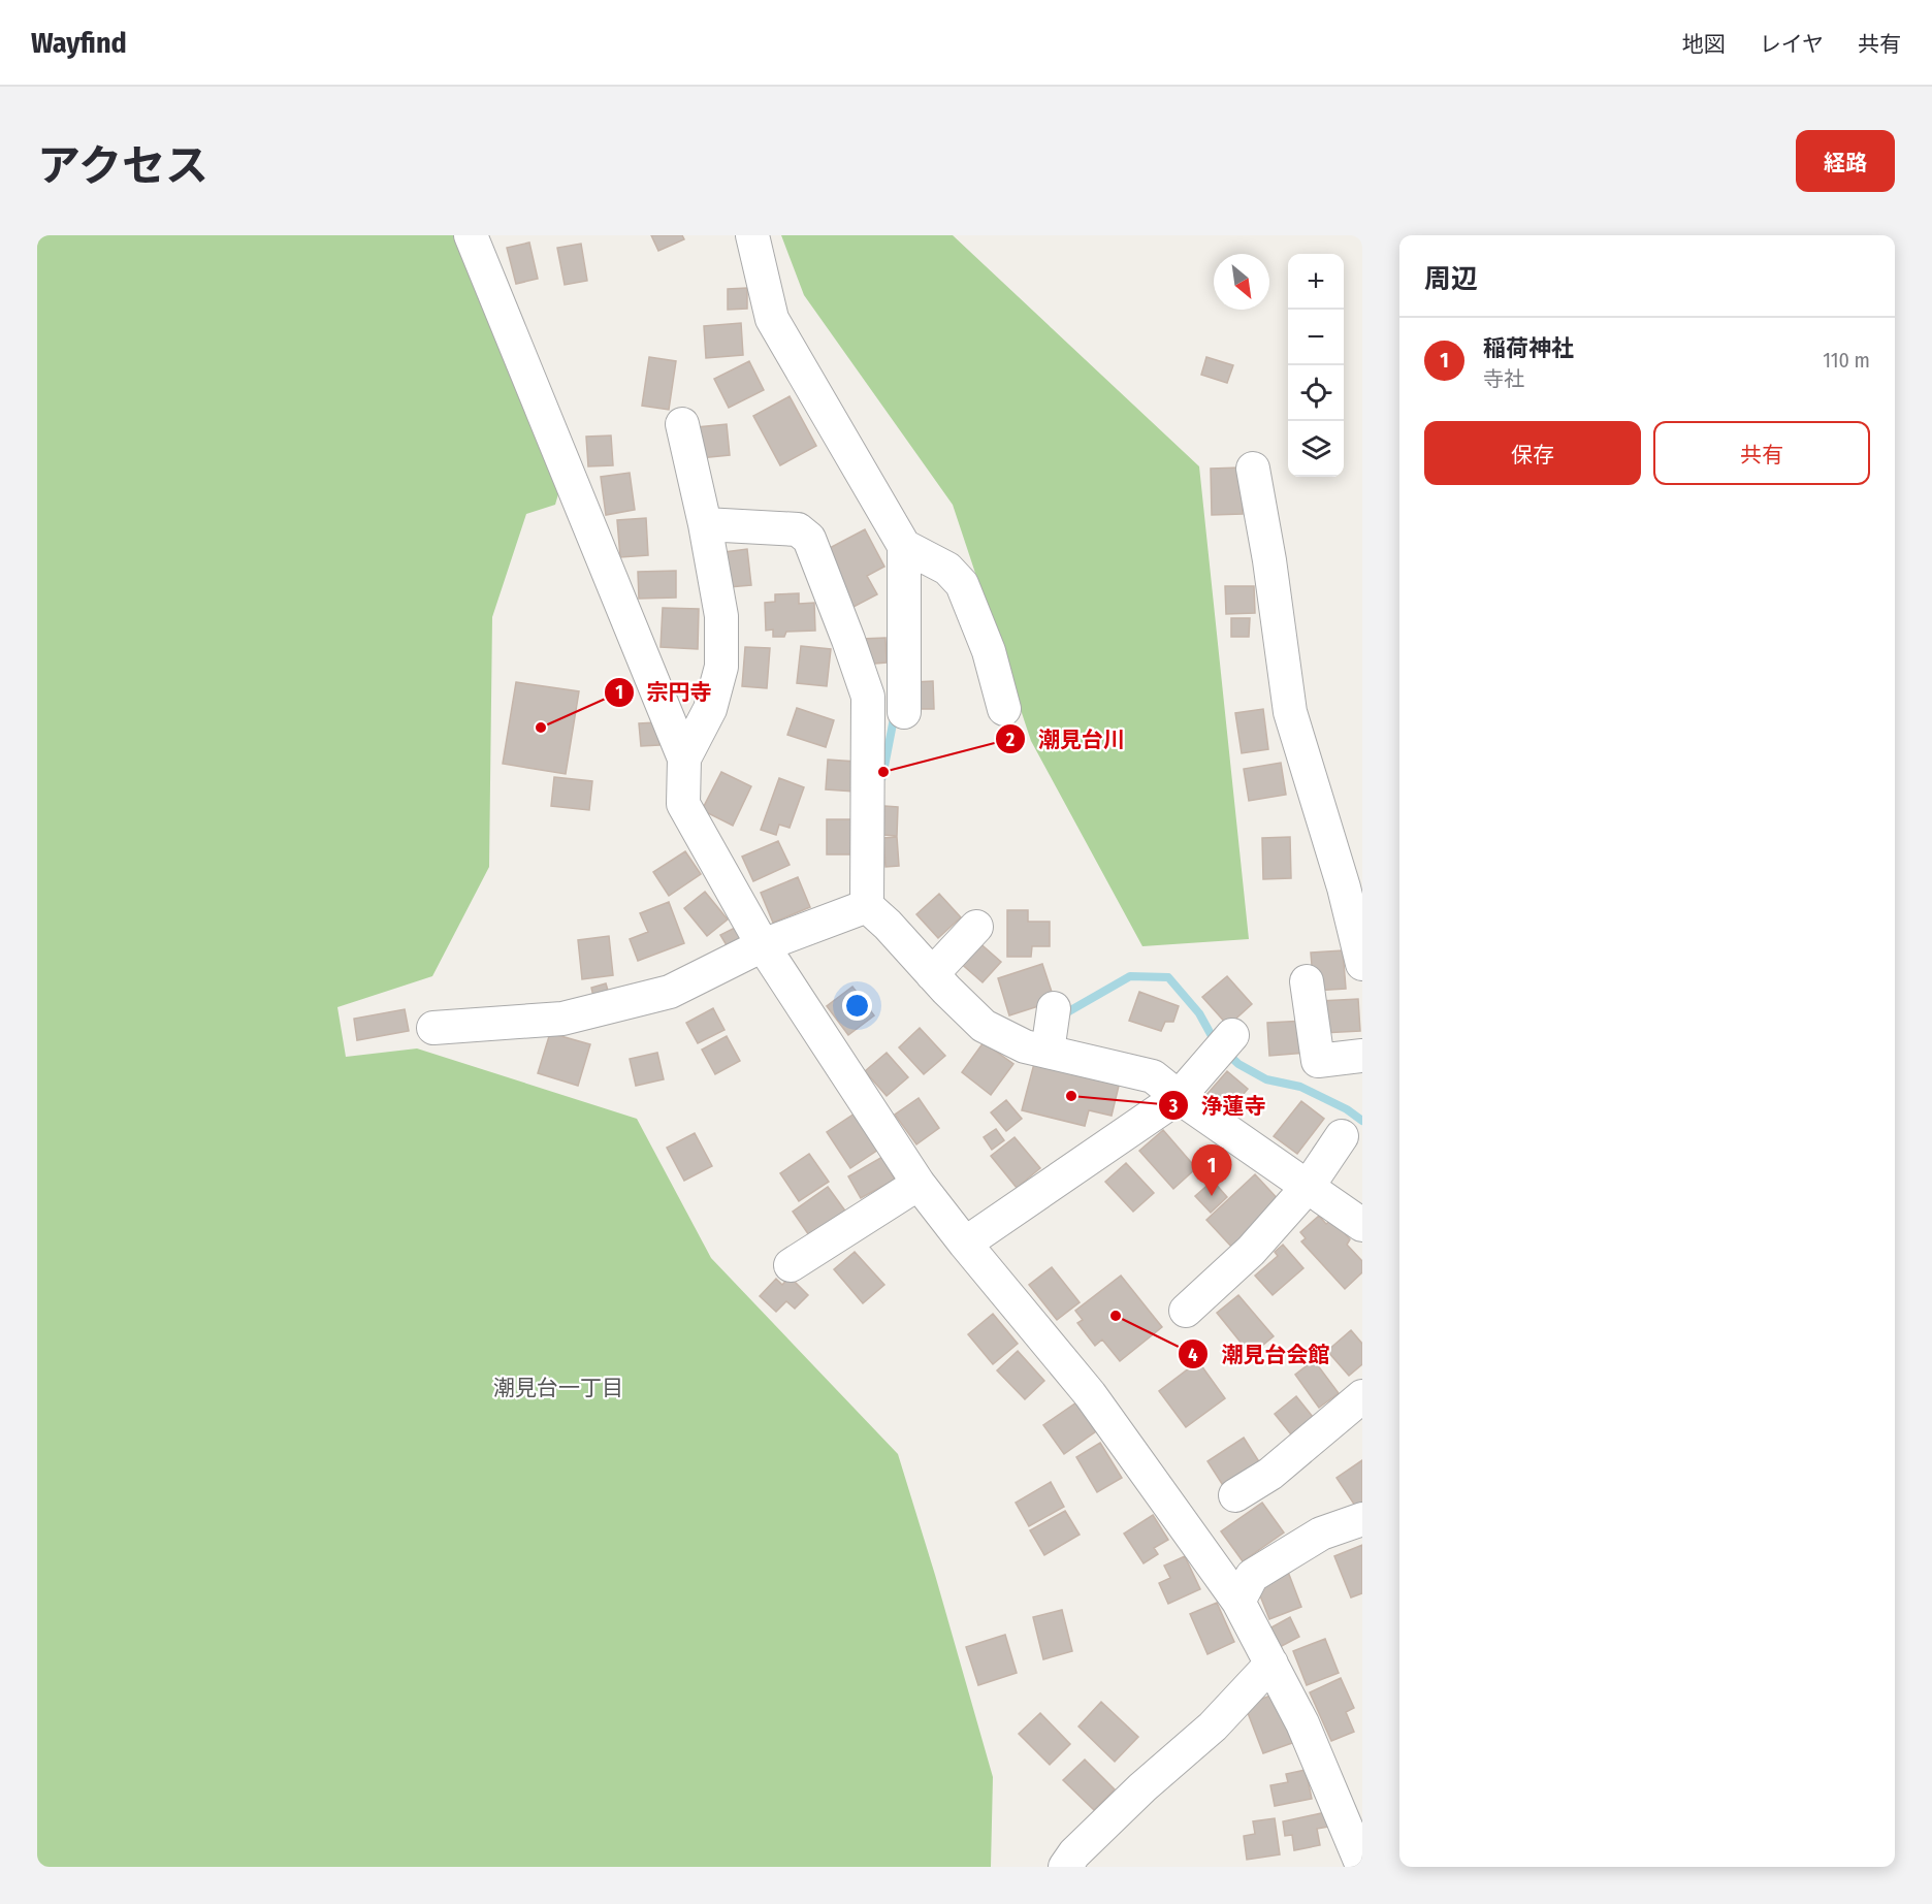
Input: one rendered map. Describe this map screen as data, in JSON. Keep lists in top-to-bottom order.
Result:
{
  "districts": ["潮見台一丁目"],
  "places": [
    "宗円寺",
    "潮見台川",
    "浄蓮寺",
    "潮見台会館"
  ],
  "north": "bottom right",
  "page": {
    "header": "Wayfind",
    "nav": ["地図", "レイヤ", "共有"],
    "title": "アクセス",
    "buttons": [
      "経路",
      ["保存", "共有"]
    ],
    "heading": "周辺",
    "map_buttons": ["+", "−"],
    "list": [
      {
        "mark": "1",
        "name": "稲荷神社",
        "note": "寺社",
        "value": "110 m"
      }
    ],
    "pins": "1"
  }
}
